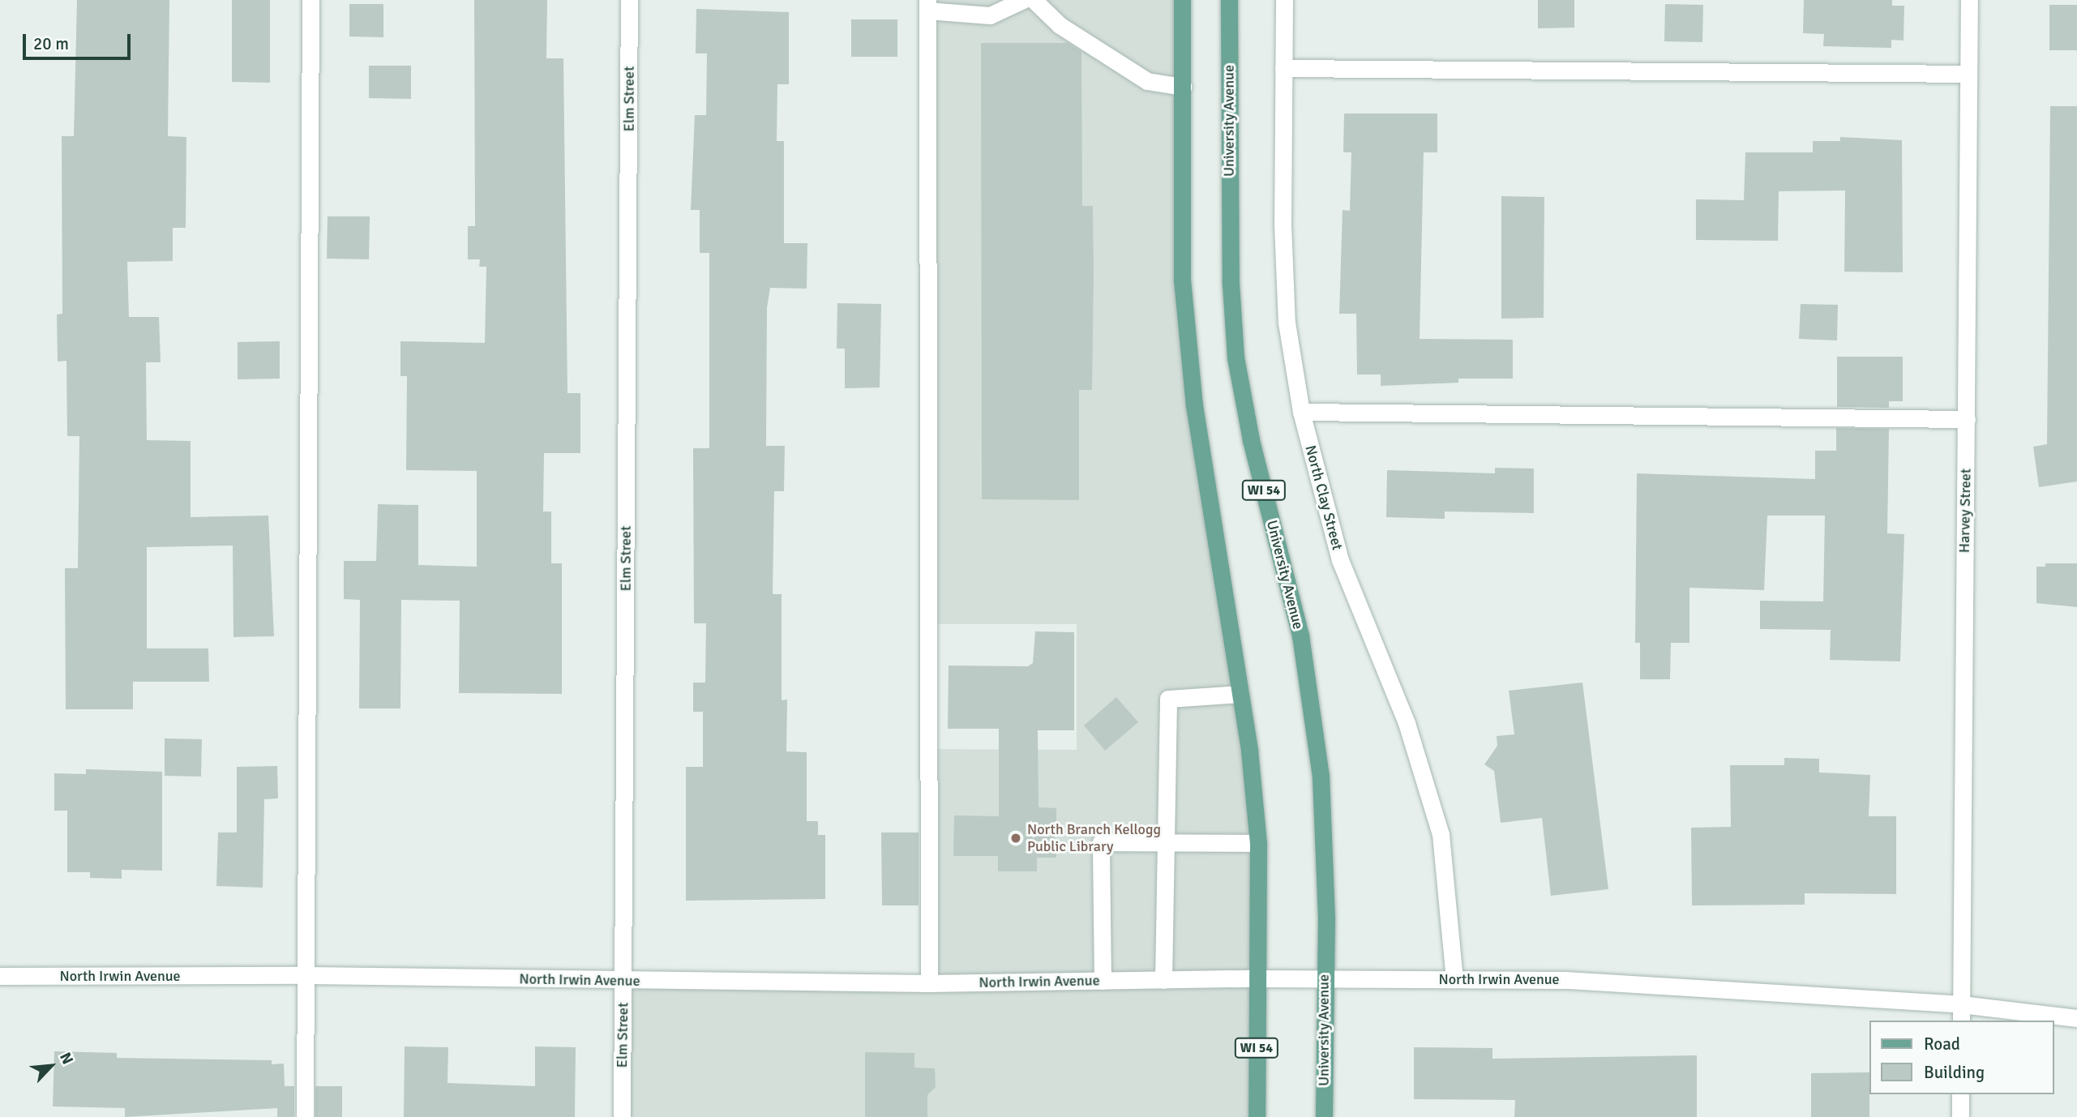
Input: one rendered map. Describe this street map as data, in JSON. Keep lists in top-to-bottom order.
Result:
{
  "streets": {
    "main road": ["University Avenue", "WI 54"],
    "street": [
      "Elm Street",
      "North Clay Street",
      "Harvey Street",
      "North Irwin Avenue"
    ]
  },
  "crossings": [
    ["Elm Street", "North Irwin Avenue"],
    ["University Avenue", "North Irwin Avenue"],
    ["WI 54", "North Irwin Avenue"],
    ["North Clay Street", "North Irwin Avenue"],
    ["Harvey Street", "North Irwin Avenue"]
  ],
  "places": ["North Branch Kellogg Public Library"],
  "legend": ["Road", "Building"],
  "scale_bar": "20 m",
  "north": "top right"
}
